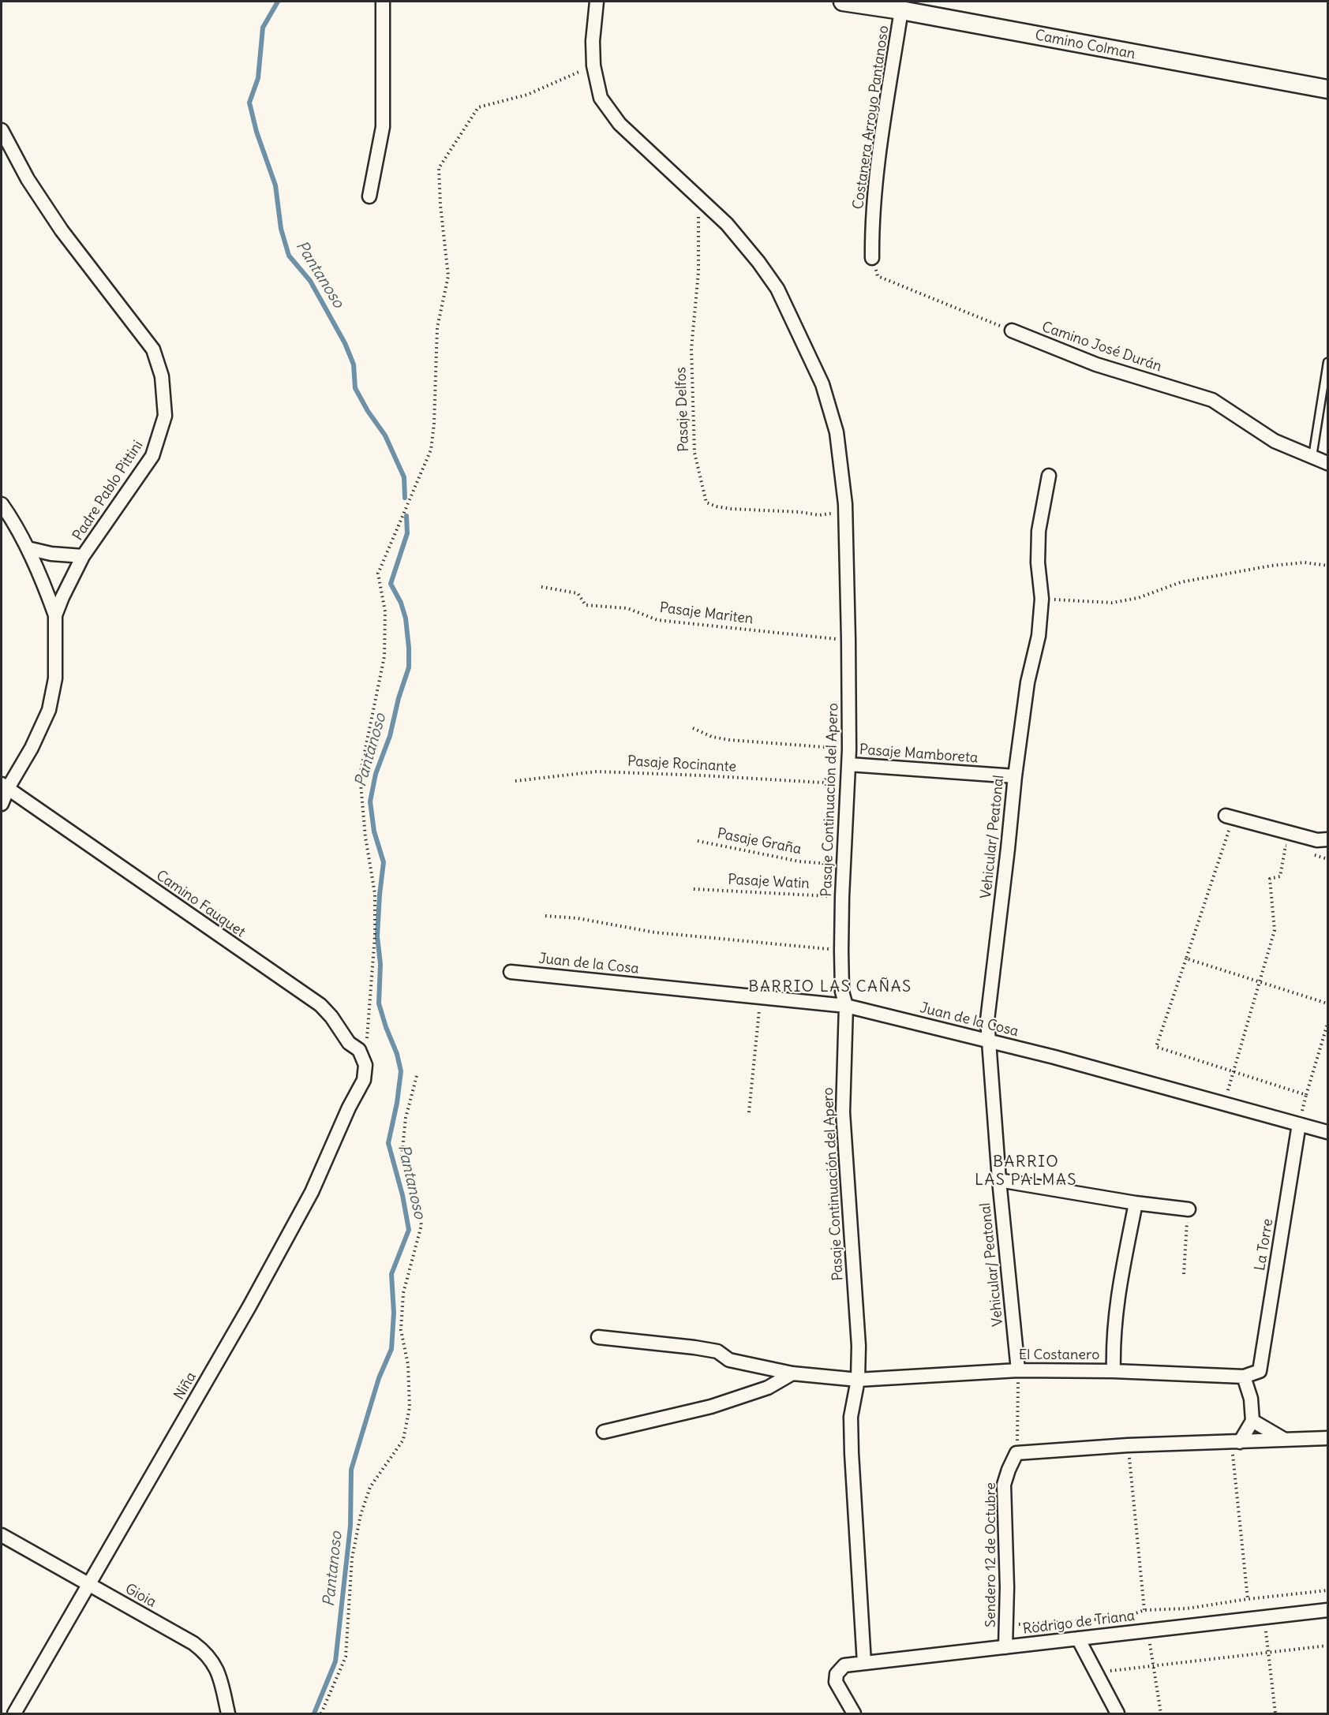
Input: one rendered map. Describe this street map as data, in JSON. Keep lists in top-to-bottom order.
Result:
{
  "streets": {
    "street": [
      "Camino Colman",
      "Costanera Arroyo Pantanoso",
      "Camino José Durán",
      "Padre Pablo Pittini",
      "Pasaje Mamboreta",
      "Pasaje Continuación del Apero",
      "Vehicular/ Peatonal",
      "Camino Fauquet",
      "Juan de la Cosa",
      "La Torre",
      "El Costanero",
      "Niña",
      "Sendero 12 de Octubre",
      "Gioia",
      "Rodrigo de Triana"
    ],
    "path": [
      "Pasaje Delfos",
      "Pasaje Mariten",
      "Pasaje Rocinante",
      "Pasaje Graña",
      "Pasaje Watin"
    ]
  },
  "crossings": [
    ["Camino Colman", "Costanera Arroyo Pantanoso"],
    ["Pasaje Delfos", "Pasaje Continuación del Apero"],
    ["Padre Pablo Pittini", "Camino Fauquet"],
    ["Pasaje Mariten", "Pasaje Continuación del Apero"],
    ["Pasaje Mamboreta", "Pasaje Continuación del Apero"],
    ["Pasaje Mamboreta", "Vehicular/ Peatonal"],
    ["Pasaje Rocinante", "Pasaje Continuación del Apero"],
    ["Pasaje Continuación del Apero", "Pasaje Graña"],
    ["Pasaje Continuación del Apero", "Pasaje Watin"],
    ["Pasaje Continuación del Apero", "Juan de la Cosa"],
    ["Pasaje Continuación del Apero", "El Costanero"],
    ["Pasaje Continuación del Apero", "Rodrigo de Triana"],
    ["Vehicular/ Peatonal", "Juan de la Cosa"],
    ["Vehicular/ Peatonal", "El Costanero"],
    ["Camino Fauquet", "Niña"],
    ["Juan de la Cosa", "La Torre"],
    ["La Torre", "El Costanero"],
    ["Niña", "Gioia"],
    ["Sendero 12 de Octubre", "Rodrigo de Triana"]
  ],
  "districts": ["BARRIO LAS CAÑAS", "BARRIO LAS PALMAS"],
  "water": ["Pantanoso"]
}
